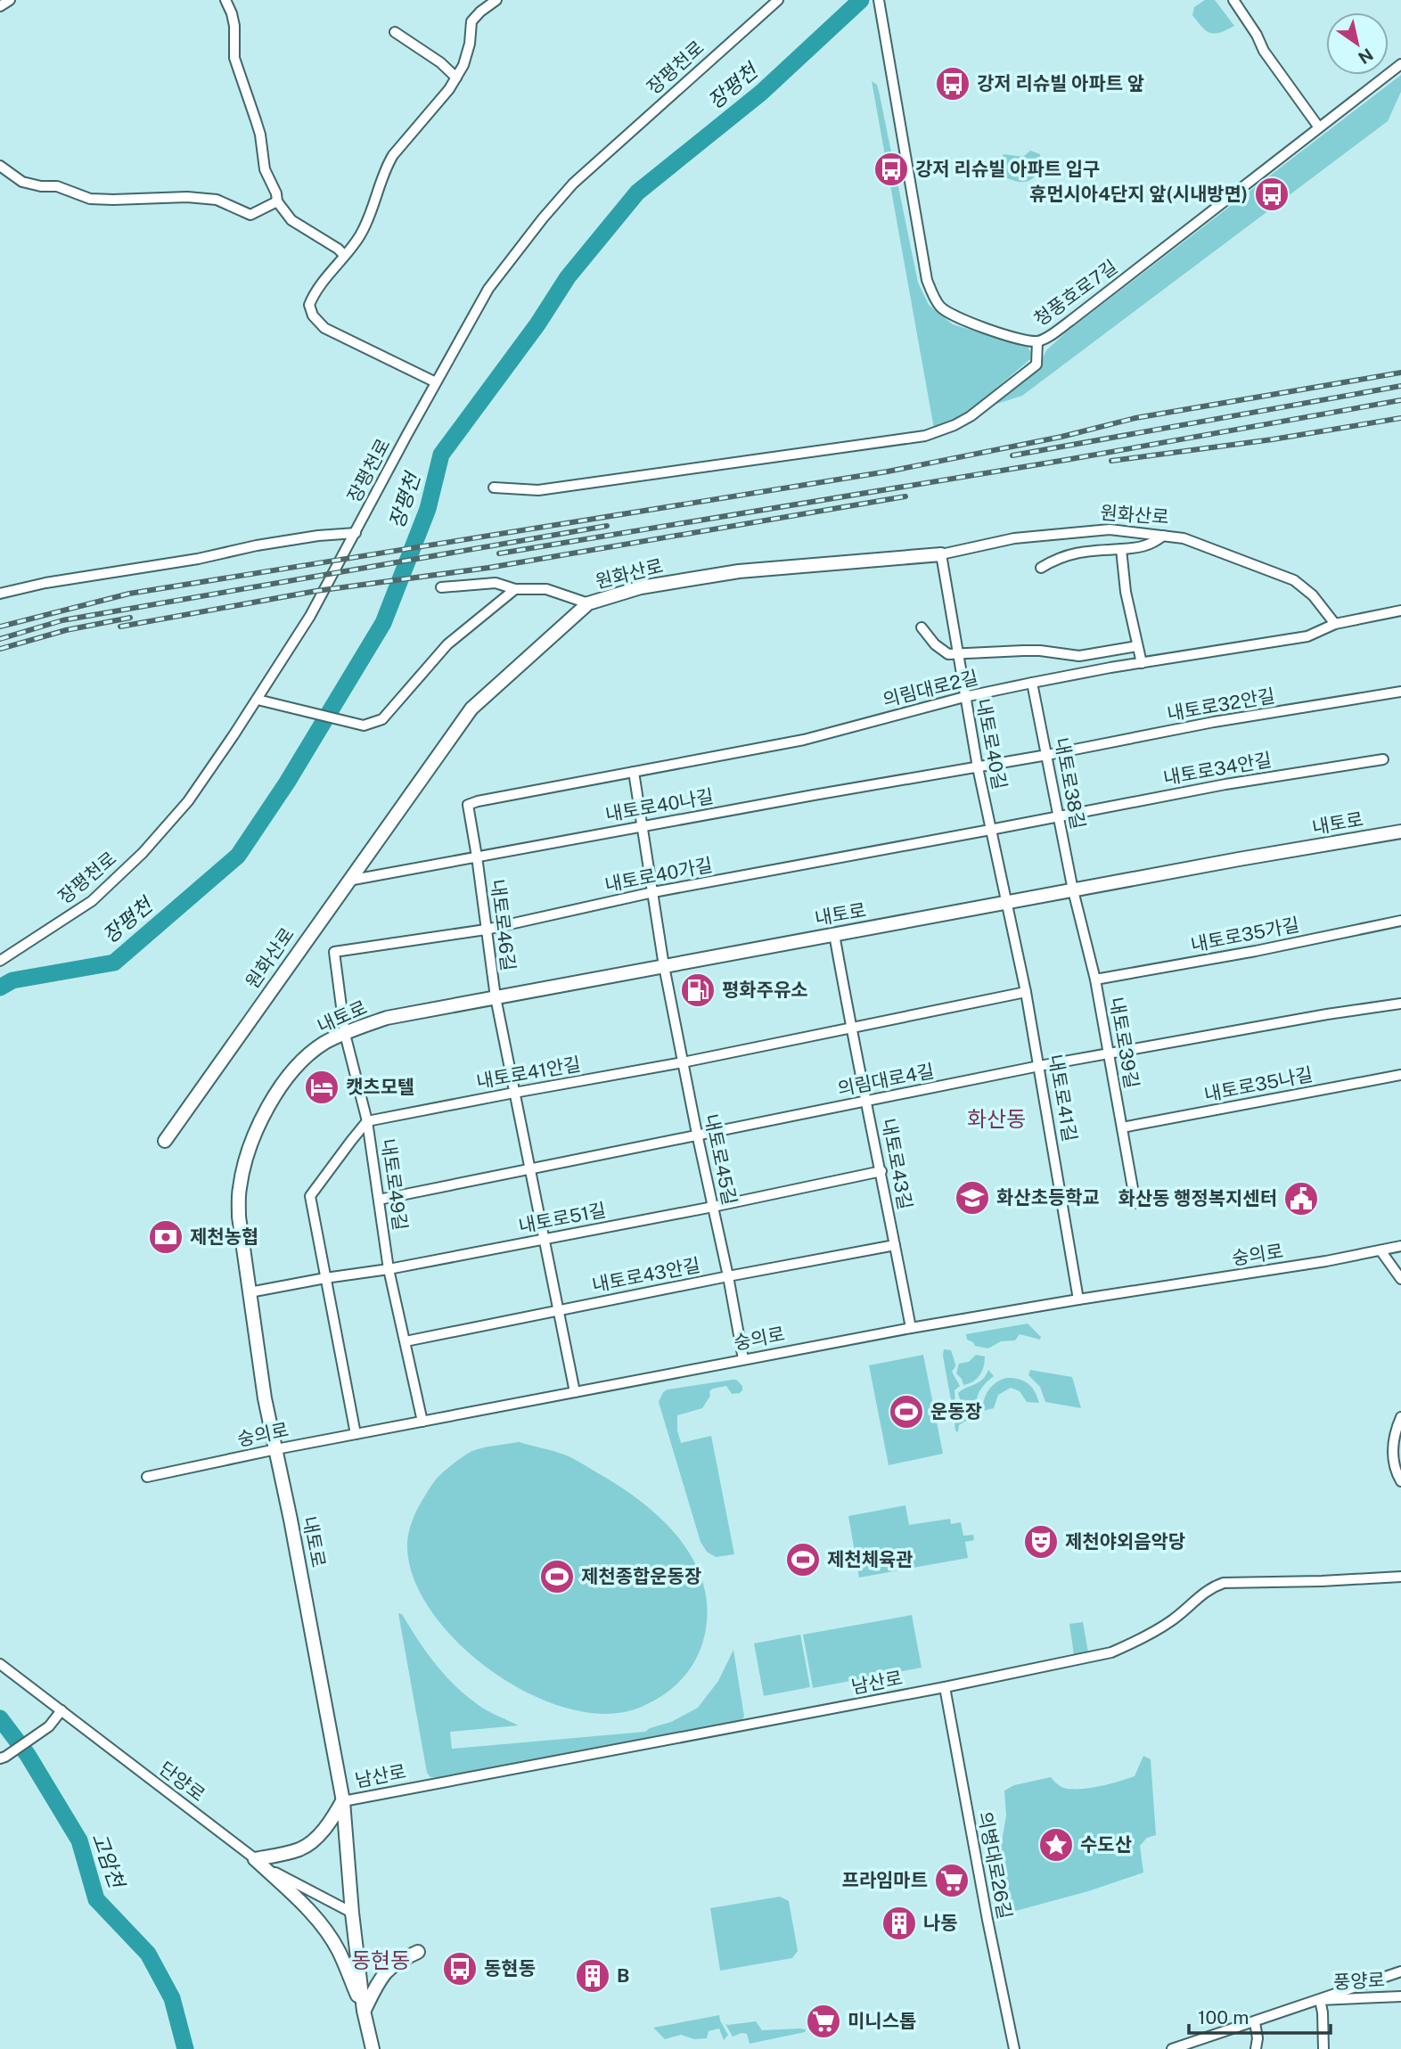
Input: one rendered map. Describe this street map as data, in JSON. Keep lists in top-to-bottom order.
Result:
{
  "streets": {
    "main road": ["원화산로", "내토로"],
    "street": [
      "장평천로",
      "청풍호로7길",
      "의림대로2길",
      "내토로32안길",
      "내토로40길",
      "내토로34안길",
      "내토로38길",
      "내토로40나길",
      "내토로40가길",
      "내토로46길",
      "내토로35가길",
      "내토로39길",
      "내토로41안길",
      "의림대로4길",
      "내토로35나길",
      "내토로41길",
      "내토로45길",
      "내토로43길",
      "내토로49길",
      "내토로51길",
      "숭의로",
      "내토로43안길",
      "남산로",
      "단양로",
      "의병대로26길",
      "풍양로"
    ]
  },
  "crossings": [
    ["원화산로", "의림대로2길"],
    ["원화산로", "내토로40길"],
    ["원화산로", "내토로40나길"],
    ["의림대로2길", "내토로40길"],
    ["의림대로2길", "내토로38길"],
    ["의림대로2길", "내토로46길"],
    ["의림대로2길", "내토로45길"],
    ["내토로32안길", "내토로40길"],
    ["내토로32안길", "내토로38길"],
    ["내토로32안길", "내토로40나길"],
    ["내토로40길", "내토로34안길"],
    ["내토로40길", "내토로40나길"],
    ["내토로40길", "내토로"],
    ["내토로40길", "내토로40가길"],
    ["내토로40길", "내토로41길"],
    ["내토로34안길", "내토로38길"],
    ["내토로34안길", "내토로40가길"],
    ["내토로38길", "내토로"],
    ["내토로38길", "내토로39길"],
    ["내토로40나길", "내토로46길"],
    ["내토로40나길", "내토로45길"],
    ["내토로", "내토로46길"],
    ["내토로", "내토로39길"],
    ["내토로", "내토로41길"],
    ["내토로", "내토로45길"],
    ["내토로", "내토로43길"],
    ["내토로", "내토로49길"],
    ["내토로", "내토로51길"],
    ["내토로", "숭의로"],
    ["내토로", "남산로"],
    ["내토로", "단양로"],
    ["내토로40가길", "내토로46길"],
    ["내토로40가길", "내토로45길"],
    ["내토로40가길", "내토로49길"],
    ["내토로46길", "내토로41안길"],
    ["내토로46길", "의림대로4길"],
    ["내토로46길", "내토로51길"],
    ["내토로46길", "숭의로"],
    ["내토로46길", "내토로43안길"],
    ["내토로35가길", "내토로39길"],
    ["내토로39길", "의림대로4길"],
    ["내토로39길", "내토로35나길"],
    ["내토로41안길", "내토로41길"],
    ["내토로41안길", "내토로45길"],
    ["내토로41안길", "내토로43길"],
    ["내토로41안길", "내토로49길"],
    ["의림대로4길", "내토로41길"],
    ["의림대로4길", "내토로45길"],
    ["의림대로4길", "내토로43길"],
    ["의림대로4길", "내토로49길"],
    ["내토로41길", "숭의로"],
    ["내토로45길", "내토로51길"],
    ["내토로45길", "숭의로"],
    ["내토로45길", "내토로43안길"],
    ["내토로43길", "내토로51길"],
    ["내토로43길", "숭의로"],
    ["내토로43길", "내토로43안길"],
    ["내토로49길", "내토로51길"],
    ["내토로49길", "숭의로"],
    ["내토로49길", "내토로43안길"],
    ["남산로", "의병대로26길"]
  ],
  "districts": ["화산동", "동현동"],
  "water": ["장평천", "고암천"],
  "places": {
    "bus stop": [
      "강저 리슈빌 아파트 앞",
      "강저 리슈빌 아파트 입구",
      "휴먼시아4단지 앞(시내방면)",
      "동현동"
    ],
    "fuel station": ["평화주유소"],
    "hotel": ["캣츠모텔"],
    "school or university": ["화산초등학교"],
    "public building": ["화산동 행정복지센터"],
    "bank": ["제천농협"],
    "sports": ["운동장", "제천체육관", "제천종합운동장"],
    "theatre": ["제천야외음악당"],
    "place": ["수도산"],
    "supermarket": ["프라임마트", "미니스톱"],
    "building": ["나동", "B"]
  },
  "scale_bar": "100 m",
  "north": "bottom right"
}
